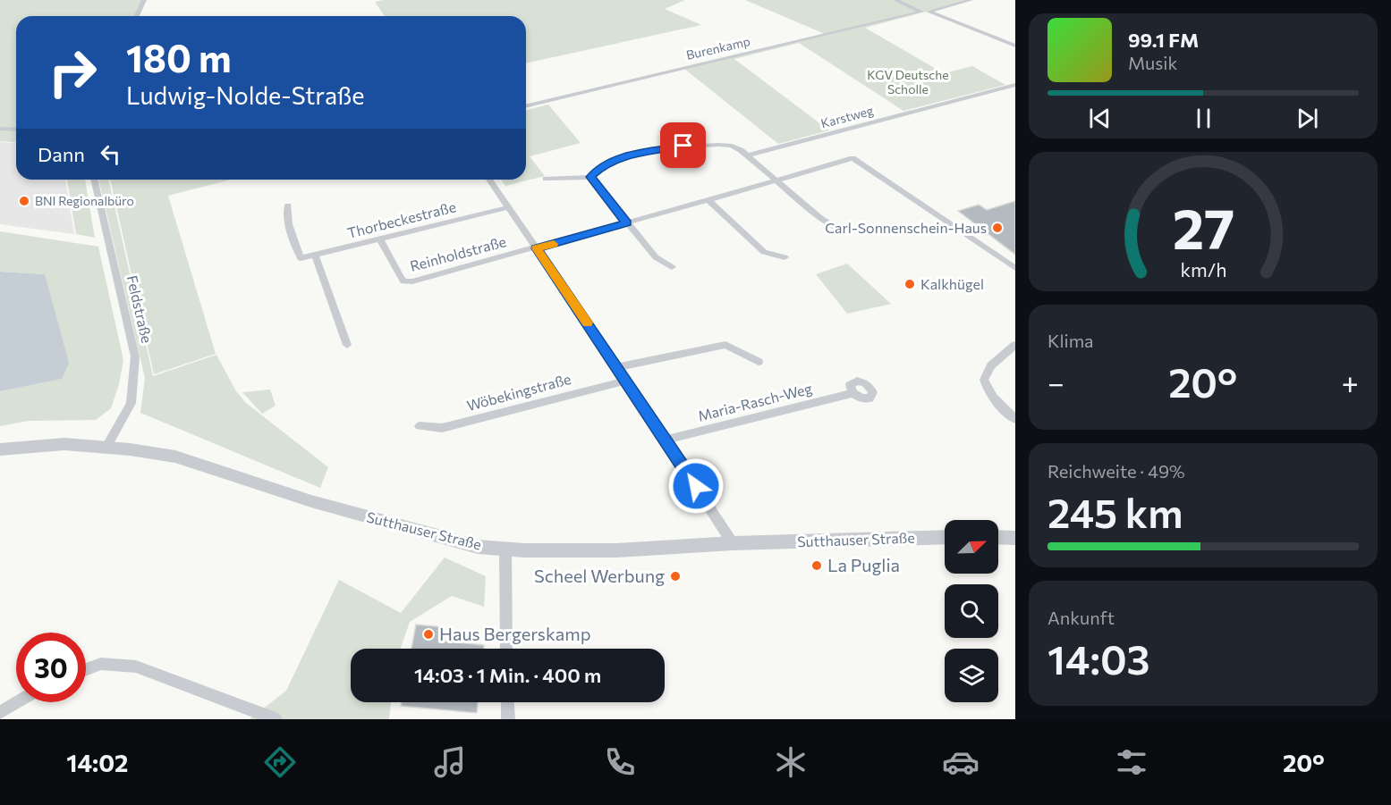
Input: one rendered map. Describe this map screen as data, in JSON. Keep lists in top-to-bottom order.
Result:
{
  "streets": {
    "street": [
      "Burenkamp",
      "Karstweg",
      "Thorbeckestraße",
      "Reinholdstraße",
      "Feldstraße",
      "Wöbekingstraße",
      "Maria-Rasch-Weg",
      "Sutthauser Straße"
    ]
  },
  "crossings": [
    ["Thorbeckestraße", "Reinholdstraße"],
    ["Feldstraße", "Sutthauser Straße"]
  ],
  "parks": ["KGV Deutsche Scholle"],
  "places": [
    "BNI Regionalbüro",
    "Carl-Sonnenschein-Haus",
    "Kalkhügel",
    "La Puglia",
    "Scheel Werbung",
    "Haus Bergerskamp"
  ],
  "north": "top right",
  "page": {
    "turn": ["180 m", "Ludwig-Nolde-Straße"],
    "song": ["99.1 FM", "Musik"],
    "then": "Dann",
    "tile": [
      "Klima",
      ["Reichweite · 49%", "245 km"],
      ["Ankunft", "14:03"]
    ],
    "heat": ["−", "20°", "+"],
    "limit": "30",
    "trip": "14:03 · 1 Min. · 400 m",
    "tabs": ["14:02", "20°"],
    "gauge": ["27", "km/h"]
  }
}
